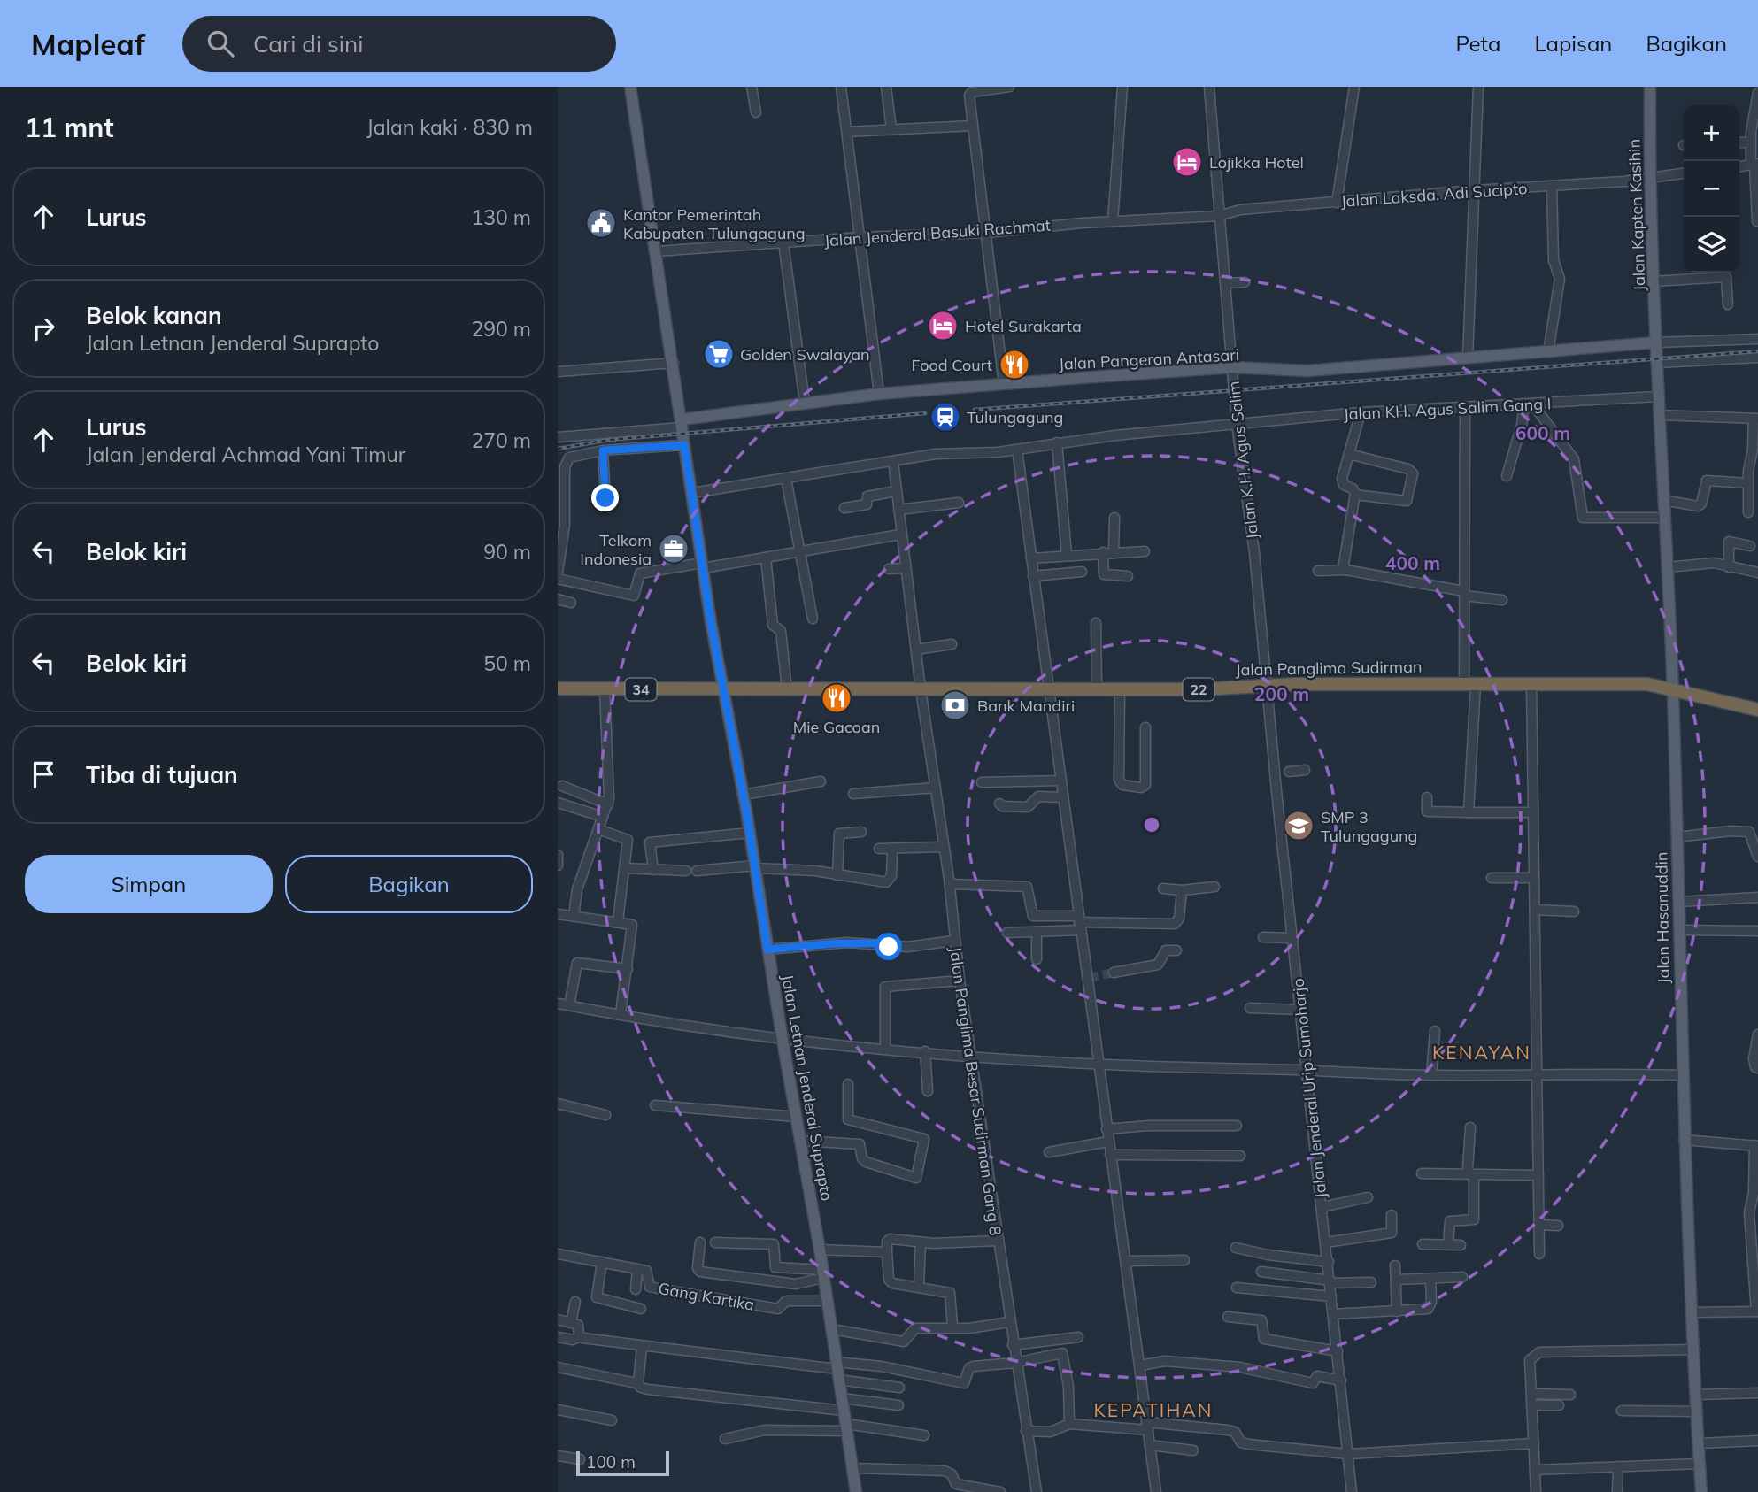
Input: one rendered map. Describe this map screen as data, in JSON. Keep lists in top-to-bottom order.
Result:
{
  "streets": {
    "highway": ["Jalan Panglima Sudirman", "34", "22"],
    "main road": [
      "Jalan Kapten Kasihin",
      "Jalan Pangeran Antasari",
      "Jalan Hasanuddin",
      "Jalan Letnan Jenderal Suprapto"
    ],
    "street": [
      "Jalan Laksda. Adi Sucipto",
      "Jalan Jenderal Basuki Rachmat",
      "Jalan KH. Agus Salim Gang I",
      "Jalan K.H. Agus Salim",
      "Jalan Jenderal Urip Sumoharjo",
      "Jalan Panglima Besar Sudirman Gang 8",
      "Gang Kartika"
    ]
  },
  "crossings": [
    ["Jalan Laksda. Adi Sucipto", "Jalan Kapten Kasihin"],
    ["Jalan Laksda. Adi Sucipto", "Jalan Jenderal Basuki Rachmat"],
    ["Jalan Laksda. Adi Sucipto", "Jalan K.H. Agus Salim"],
    ["Jalan Kapten Kasihin", "Jalan Pangeran Antasari"],
    ["Jalan Kapten Kasihin", "Jalan Hasanuddin"],
    ["Jalan Jenderal Basuki Rachmat", "Jalan K.H. Agus Salim"],
    ["Jalan Jenderal Basuki Rachmat", "Jalan Letnan Jenderal Suprapto"],
    ["Jalan Pangeran Antasari", "Jalan K.H. Agus Salim"],
    ["Jalan Pangeran Antasari", "Jalan Hasanuddin"],
    ["Jalan Pangeran Antasari", "Jalan Letnan Jenderal Suprapto"],
    ["Jalan KH. Agus Salim Gang I", "Jalan K.H. Agus Salim"],
    ["Jalan KH. Agus Salim Gang I", "Jalan Hasanuddin"],
    ["Jalan KH. Agus Salim Gang I", "Jalan Letnan Jenderal Suprapto"],
    ["Jalan KH. Agus Salim Gang I", "Jalan Panglima Besar Sudirman Gang 8"],
    ["Jalan K.H. Agus Salim", "Jalan Panglima Sudirman"],
    ["Jalan K.H. Agus Salim", "Jalan Jenderal Urip Sumoharjo"],
    ["Jalan Panglima Sudirman", "34"],
    ["Jalan Panglima Sudirman", "22"],
    ["Jalan Panglima Sudirman", "Jalan Hasanuddin"],
    ["Jalan Panglima Sudirman", "Jalan Letnan Jenderal Suprapto"],
    ["Jalan Panglima Sudirman", "Jalan Jenderal Urip Sumoharjo"],
    ["Jalan Panglima Sudirman", "Jalan Panglima Besar Sudirman Gang 8"],
    ["34", "Jalan Letnan Jenderal Suprapto"],
    ["22", "Jalan Hasanuddin"],
    ["Jalan Letnan Jenderal Suprapto", "Gang Kartika"]
  ],
  "districts": ["KENAYAN", "KEPATIHAN"],
  "places": {
    "hotel": ["Lojikka Hotel", "Hotel Surakarta"],
    "public building": ["Kantor Pemerintah Kabupaten Tulungagung"],
    "supermarket": ["Golden Swalayan"],
    "restaurant": ["Food Court", "Mie Gacoan"],
    "station": ["Tulungagung"],
    "office": ["Telkom Indonesia"],
    "bank": ["Bank Mandiri"],
    "school or university": ["SMP 3 Tulungagung"]
  },
  "scale_bar": "100 m",
  "page": {
    "header": "Mapleaf",
    "search": "Cari di sini",
    "nav": ["Peta", "Lapisan", "Bagikan"],
    "heading": ["11 mnt", "Jalan kaki · 830 m"],
    "map_buttons": ["+", "−"],
    "list": [
      ["Lurus", "130 m"],
      ["Belok kanan", "Jalan Letnan Jenderal Suprapto", "290 m"],
      ["Lurus", "Jalan Jenderal Achmad Yani Timur", "270 m"],
      ["Belok kiri", "90 m"],
      ["Belok kiri", "50 m"],
      "Tiba di tujuan"
    ],
    "buttons": ["Simpan", "Bagikan"],
    "scale": "100 m"
  },
  "rings": ["600 m", "400 m", "200 m"]
}
